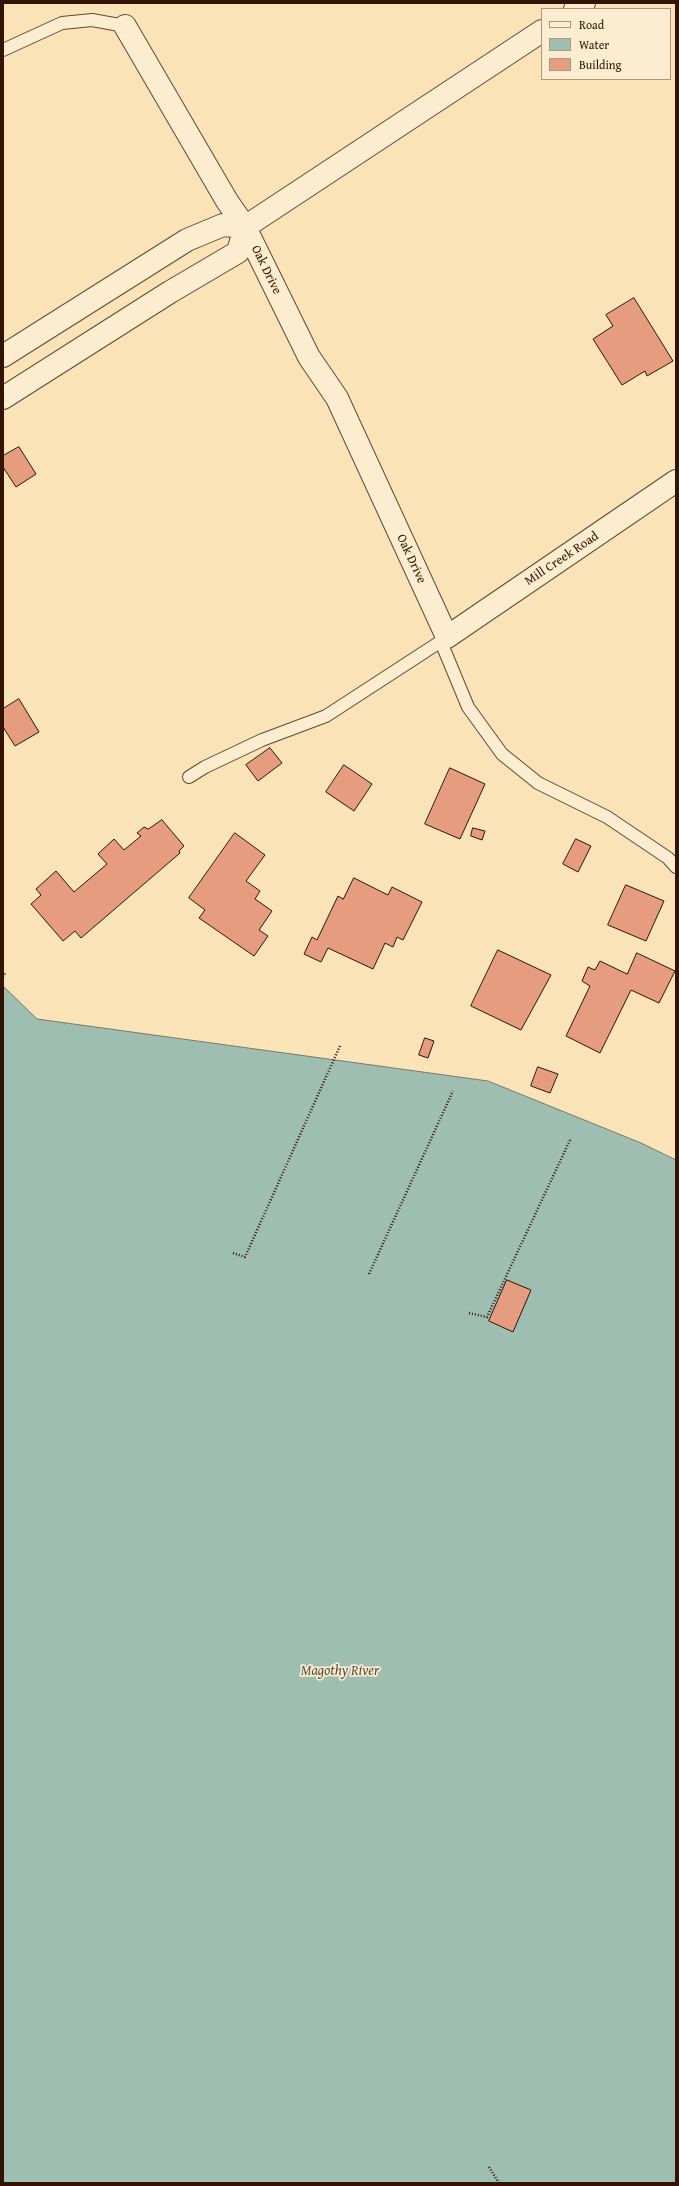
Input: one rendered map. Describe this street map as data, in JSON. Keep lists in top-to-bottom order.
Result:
{
  "streets": {
    "street": ["Oak Drive", "Mill Creek Road"]
  },
  "crossings": [
    ["Oak Drive", "Mill Creek Road"]
  ],
  "water": ["Magothy River"],
  "legend": ["Road", "Water", "Building"]
}
